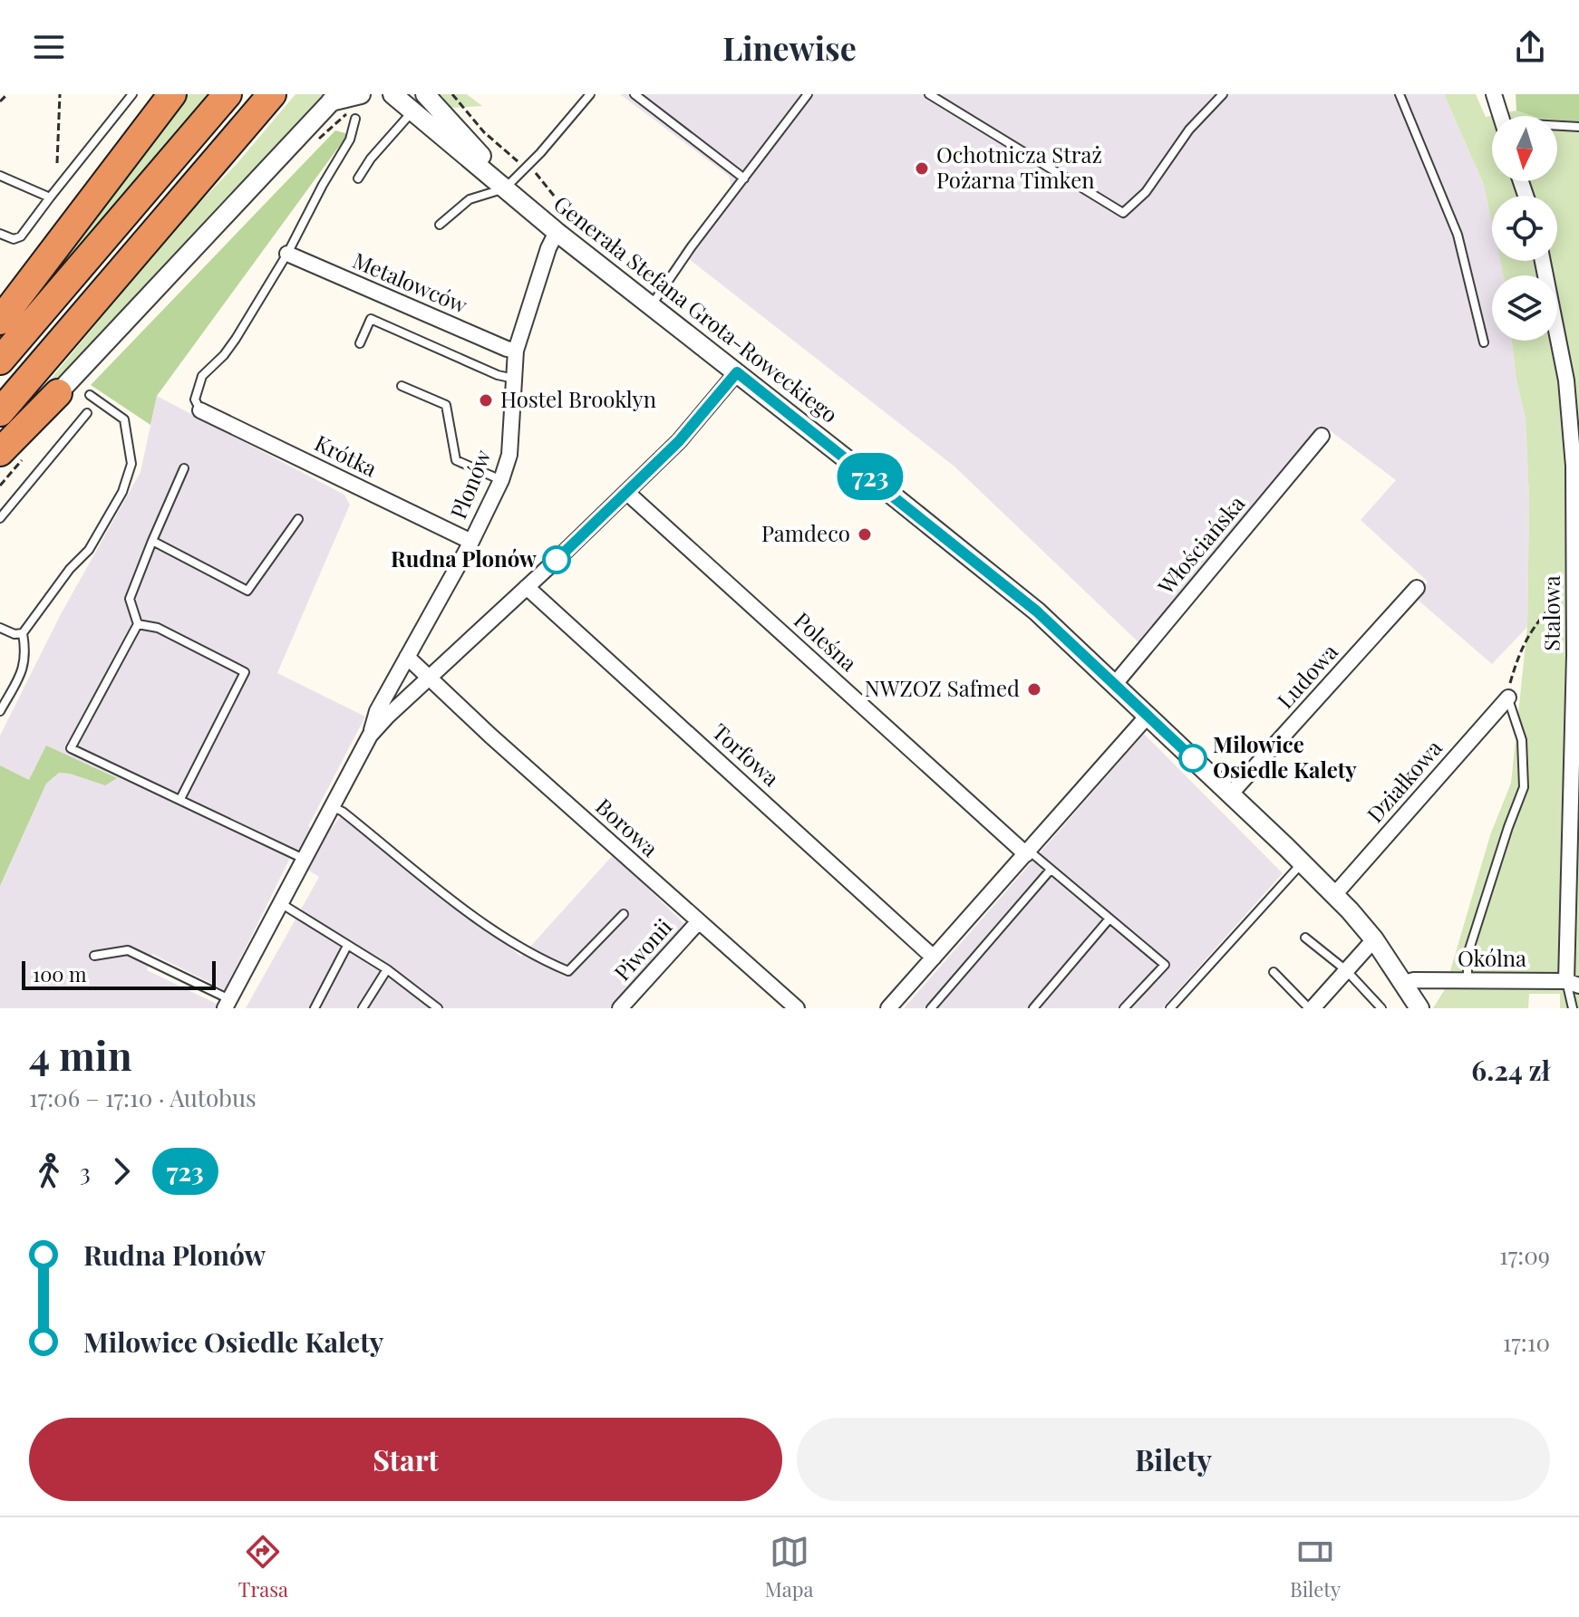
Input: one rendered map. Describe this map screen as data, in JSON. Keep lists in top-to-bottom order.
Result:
{
  "streets": {
    "street": [
      "Metalowców",
      "Generała Stefana Grota-Roweckiego",
      "Krótka",
      "Plonów",
      "Włościańska",
      "Stalowa",
      "Poleśna",
      "Ludowa",
      "Torfowa",
      "Działkowa",
      "Borowa",
      "Piwonii",
      "Okólna"
    ]
  },
  "crossings": [
    ["Metalowców", "Plonów"],
    ["Generała Stefana Grota-Roweckiego", "Plonów"],
    ["Generała Stefana Grota-Roweckiego", "Włościańska"],
    ["Generała Stefana Grota-Roweckiego", "Ludowa"],
    ["Generała Stefana Grota-Roweckiego", "Działkowa"],
    ["Generała Stefana Grota-Roweckiego", "Okólna"],
    ["Krótka", "Plonów"],
    ["Plonów", "Poleśna"],
    ["Plonów", "Torfowa"],
    ["Plonów", "Borowa"],
    ["Stalowa", "Okólna"],
    ["Borowa", "Piwonii"]
  ],
  "places": [
    "Ochotnicza Straż Pożarna Timken",
    "Hostel Brooklyn",
    "Pamdeco",
    "Rudna Plonów",
    "NWZOZ Safmed",
    "Milowice Osiedle Kalety"
  ],
  "lines": ["bus line 723"],
  "scale_bar": "100 m",
  "north": "bottom",
  "page": {
    "header": "Linewise",
    "on_map": "723",
    "scale": "100 m",
    "heading": ["4 min", "17:06 – 17:10 · Autobus", "6.24 zł"],
    "legs": ["3", "723"],
    "list": [
      {
        "name": "Rudna Plonów",
        "value": "17:09"
      },
      {
        "name": "Milowice Osiedle Kalety",
        "value": "17:10"
      }
    ],
    "buttons": ["Start", "Bilety"],
    "tabs": ["Trasa", "Mapa", "Bilety"]
  }
}
